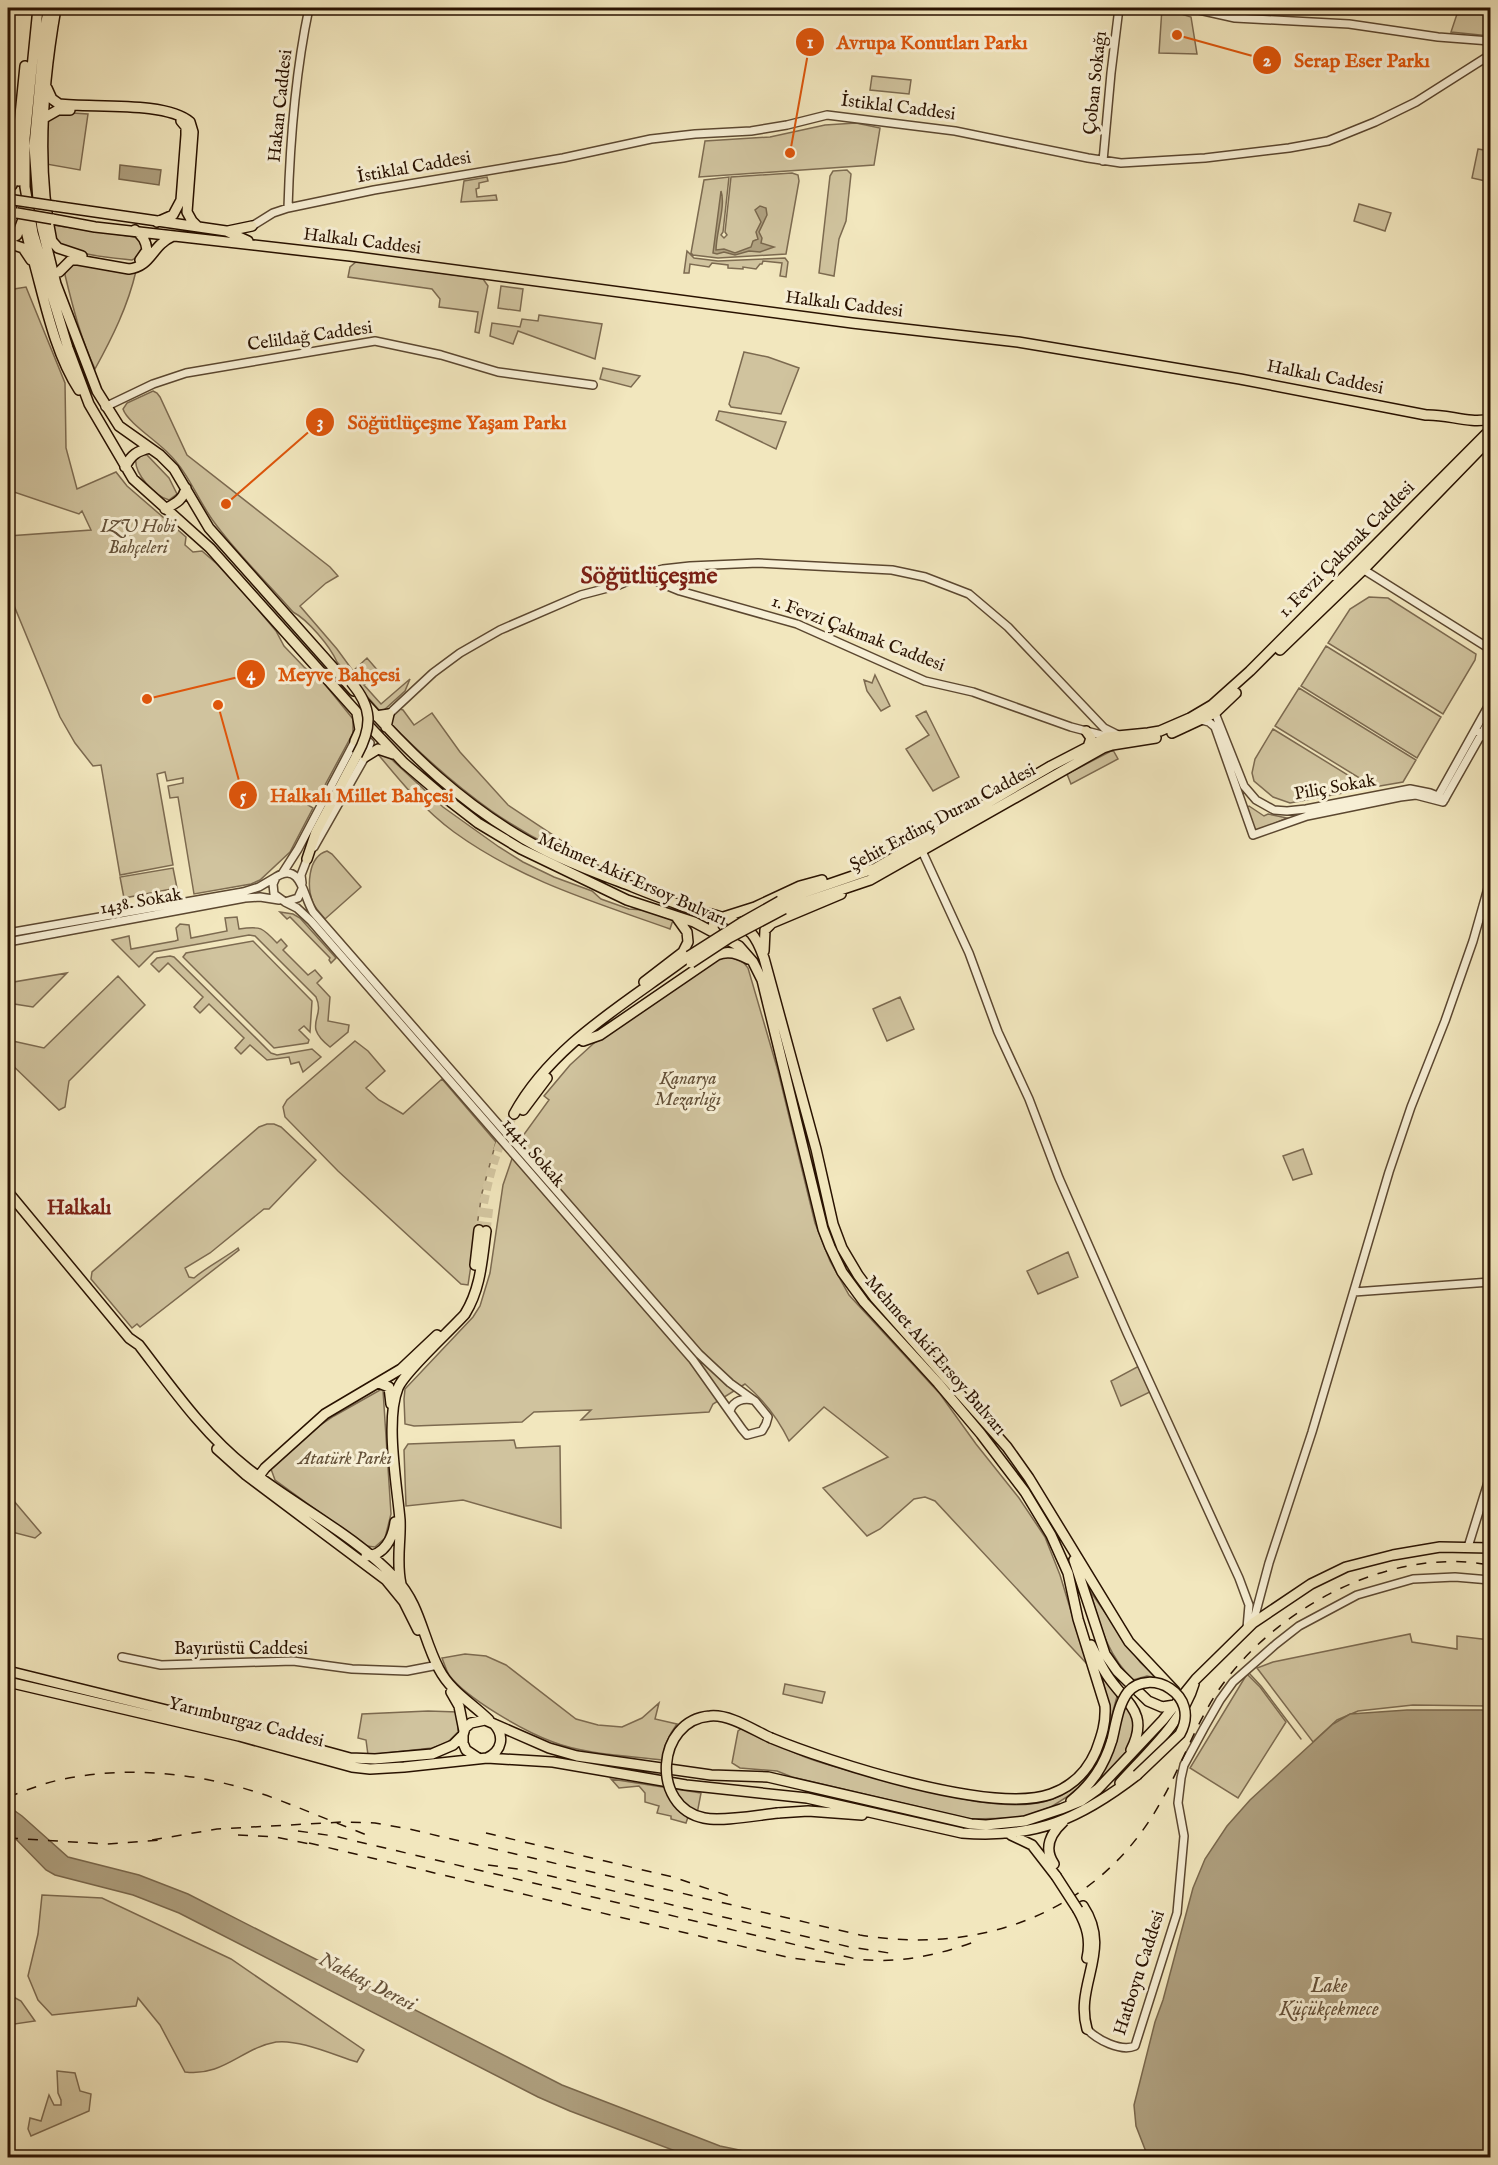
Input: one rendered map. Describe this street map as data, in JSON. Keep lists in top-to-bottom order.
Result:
{
  "streets": {
    "main road": [
      "Halkalı Caddesi",
      "1. Fevzi Çakmak Caddesi",
      "Şehit Erdinç Duran Caddesi",
      "Mehmet Akif Ersoy Bulvarı",
      "Yarımburgaz Caddesi"
    ],
    "street": [
      "Çoban Sokağı",
      "Hakan Caddesi",
      "İstiklal Caddesi",
      "Celildağ Caddesi",
      "Piliç Sokak",
      "1438. Sokak",
      "1441. Sokak",
      "Bayırüstü Caddesi",
      "Hatboyu Caddesi"
    ]
  },
  "crossings": [
    ["Çoban Sokağı", "İstiklal Caddesi"],
    ["Hakan Caddesi", "İstiklal Caddesi"],
    ["İstiklal Caddesi", "Halkalı Caddesi"],
    ["Celildağ Caddesi", "Mehmet Akif Ersoy Bulvarı"],
    ["1. Fevzi Çakmak Caddesi", "Şehit Erdinç Duran Caddesi"],
    ["1438. Sokak", "1441. Sokak"]
  ],
  "districts": ["Söğütlüçeşme", "Halkalı"],
  "water": ["Nakkaş Deresi", "Lake Küçükçekmece"],
  "parks": ["IZU Hobi Bahçeleri", "Kanarya Mezarlığı", "Atatürk Parkı"],
  "places": [
    "Serap Eser Parkı",
    "Avrupa Konutları Parkı",
    "Söğütlüçeşme Yaşam Parkı",
    "Meyve Bahçesi",
    "Halkalı Millet Bahçesi"
  ]
}
